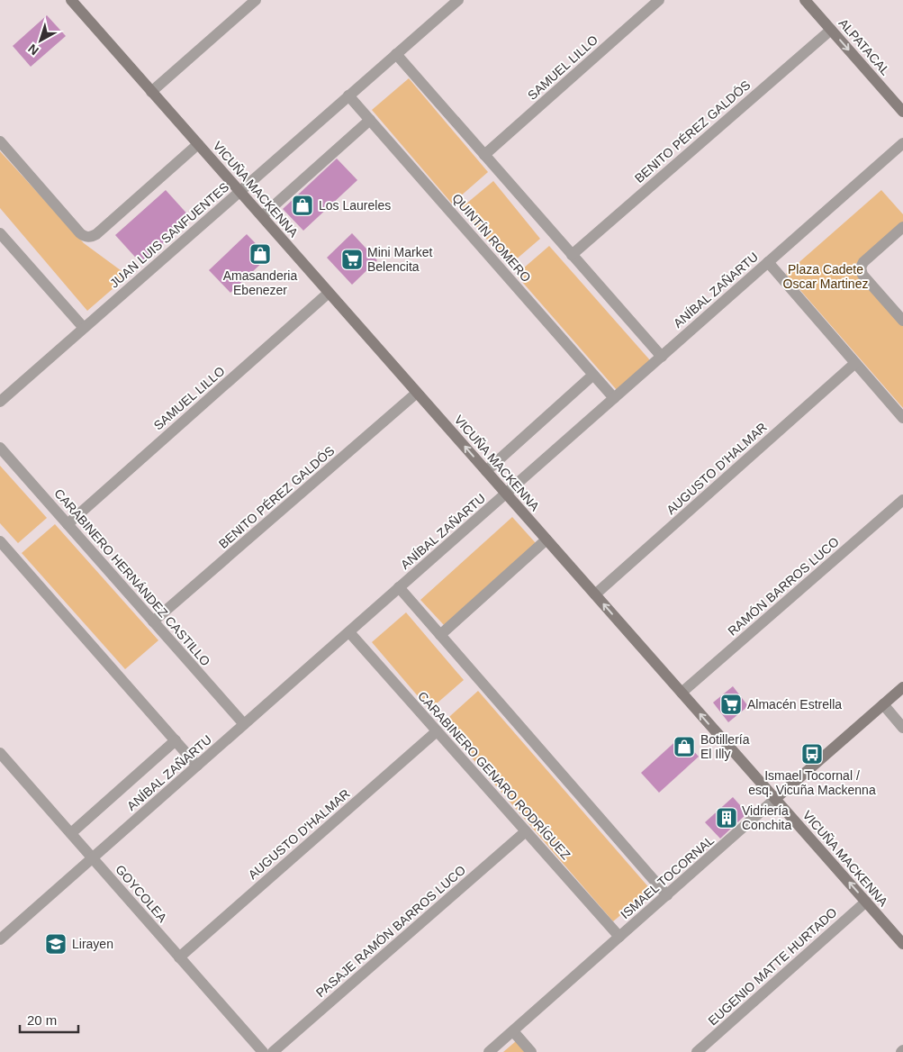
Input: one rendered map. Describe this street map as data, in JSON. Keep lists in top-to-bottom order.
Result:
{
  "streets": {
    "main road": ["ALPATACAL", "VICUÑA MACKENNA", "ISMAEL TOCORNAL"],
    "street": [
      "SAMUEL LILLO",
      "BENITO PÉREZ GALDÓS",
      "JUAN LUIS SANFUENTES",
      "QUINTÍN ROMERO",
      "ANÍBAL ZAÑARTU",
      "AUGUSTO D'HALMAR",
      "CARABINERO HERNÁNDEZ CASTILLO",
      "RAMÓN BARROS LUCO",
      "CARABINERO GENARO RODRÍGUEZ",
      "GOYCOLEA",
      "PASAJE RAMÓN BARROS LUCO",
      "EUGENIO MATTE HURTADO"
    ]
  },
  "crossings": [
    ["ALPATACAL", "BENITO PÉREZ GALDÓS"],
    ["SAMUEL LILLO", "VICUÑA MACKENNA"],
    ["SAMUEL LILLO", "CARABINERO HERNÁNDEZ CASTILLO"],
    ["BENITO PÉREZ GALDÓS", "VICUÑA MACKENNA"],
    ["BENITO PÉREZ GALDÓS", "CARABINERO HERNÁNDEZ CASTILLO"],
    ["VICUÑA MACKENNA", "JUAN LUIS SANFUENTES"],
    ["VICUÑA MACKENNA", "ANÍBAL ZAÑARTU"],
    ["VICUÑA MACKENNA", "AUGUSTO D'HALMAR"],
    ["VICUÑA MACKENNA", "RAMÓN BARROS LUCO"],
    ["VICUÑA MACKENNA", "ISMAEL TOCORNAL"],
    ["VICUÑA MACKENNA", "EUGENIO MATTE HURTADO"],
    ["JUAN LUIS SANFUENTES", "QUINTÍN ROMERO"],
    ["QUINTÍN ROMERO", "ANÍBAL ZAÑARTU"],
    ["ANÍBAL ZAÑARTU", "CARABINERO HERNÁNDEZ CASTILLO"],
    ["ANÍBAL ZAÑARTU", "CARABINERO GENARO RODRÍGUEZ"],
    ["ANÍBAL ZAÑARTU", "GOYCOLEA"],
    ["AUGUSTO D'HALMAR", "CARABINERO GENARO RODRÍGUEZ"],
    ["AUGUSTO D'HALMAR", "GOYCOLEA"],
    ["CARABINERO GENARO RODRÍGUEZ", "ISMAEL TOCORNAL"],
    ["CARABINERO GENARO RODRÍGUEZ", "PASAJE RAMÓN BARROS LUCO"]
  ],
  "one_way": ["ALPATACAL", "VICUÑA MACKENNA"],
  "parks": ["Plaza Cadete Oscar Martinez"],
  "places": {
    "shop": ["Los Laureles", "Amasanderia Ebenezer", "Botillería El Illy"],
    "supermarket": ["Mini Market Belencita", "Almacén Estrella"],
    "bus stop": ["Ismael Tocornal / esq. Vicuña Mackenna"],
    "building": ["Vidriería Conchita"],
    "school or university": ["Lirayen"]
  },
  "scale_bar": "20 m",
  "north": "bottom left"
}
